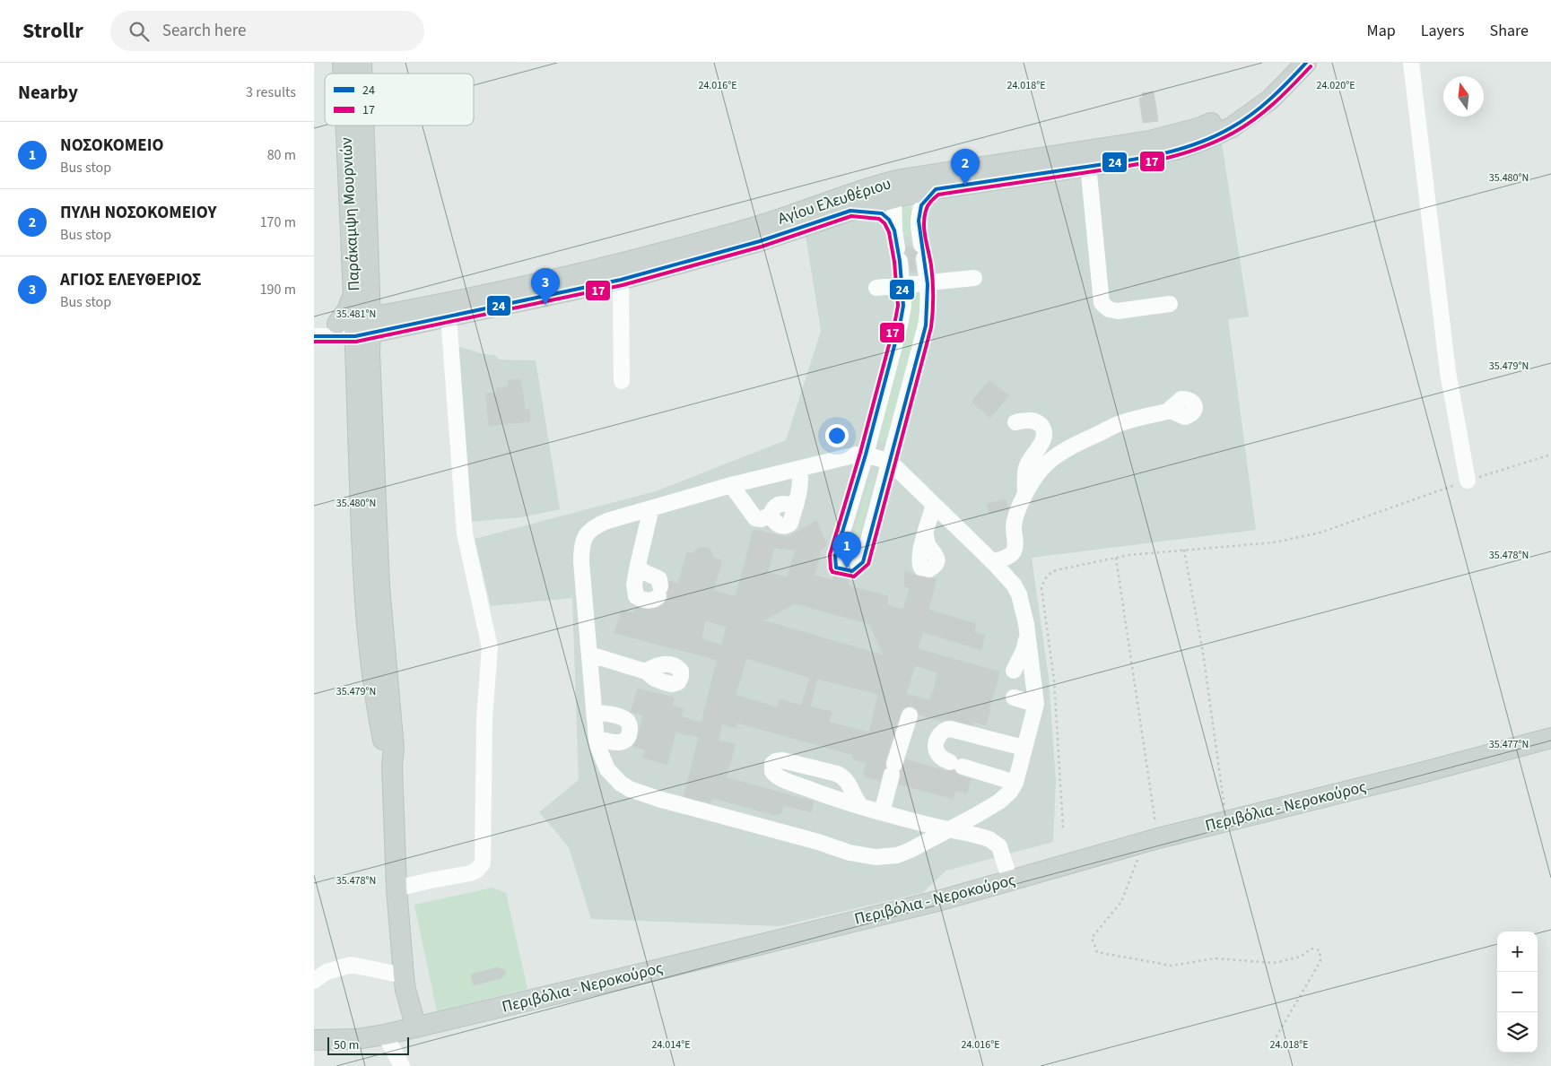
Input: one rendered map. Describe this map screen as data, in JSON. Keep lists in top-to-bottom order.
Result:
{
  "streets": {
    "main road": ["Αγίου Ελευθέριου", "Παράκαμψη Μουρνιών", "Περιβόλια - Νεροκούρος"]
  },
  "crossings": [
    ["Αγίου Ελευθέριου", "Παράκαμψη Μουρνιών"],
    ["Παράκαμψη Μουρνιών", "Περιβόλια - Νεροκούρος"]
  ],
  "lines": ["transit line 24", "transit line 17"],
  "legend": ["24", "17"],
  "scale_bar": "50 m",
  "north": "top",
  "page": {
    "header": "Strollr",
    "search": "Search here",
    "nav": ["Map", "Layers", "Share"],
    "heading": ["Nearby", "3 results"],
    "list": [
      {
        "mark": "1",
        "name": "ΝΟΣΟΚΟΜΕΙΟ",
        "note": "Bus stop",
        "value": "80 m"
      },
      {
        "mark": "2",
        "name": "ΠΥΛΗ ΝΟΣΟΚΟΜΕΙΟΥ",
        "note": "Bus stop",
        "value": "170 m"
      },
      {
        "mark": "3",
        "name": "ΑΓΙΟΣ ΕΛΕΥΘΕΡΙΟΣ",
        "note": "Bus stop",
        "value": "190 m"
      }
    ],
    "pins": ["2", "3", "1"],
    "map_buttons": ["+", "−"],
    "scale": "50 m"
  },
  "coordinates": [
    "24.016°E",
    "24.018°E",
    "24.020°E",
    "35.480°N",
    "35.481°N",
    "35.479°N",
    "35.478°N",
    "35.477°N",
    "24.014°E"
  ]
}
